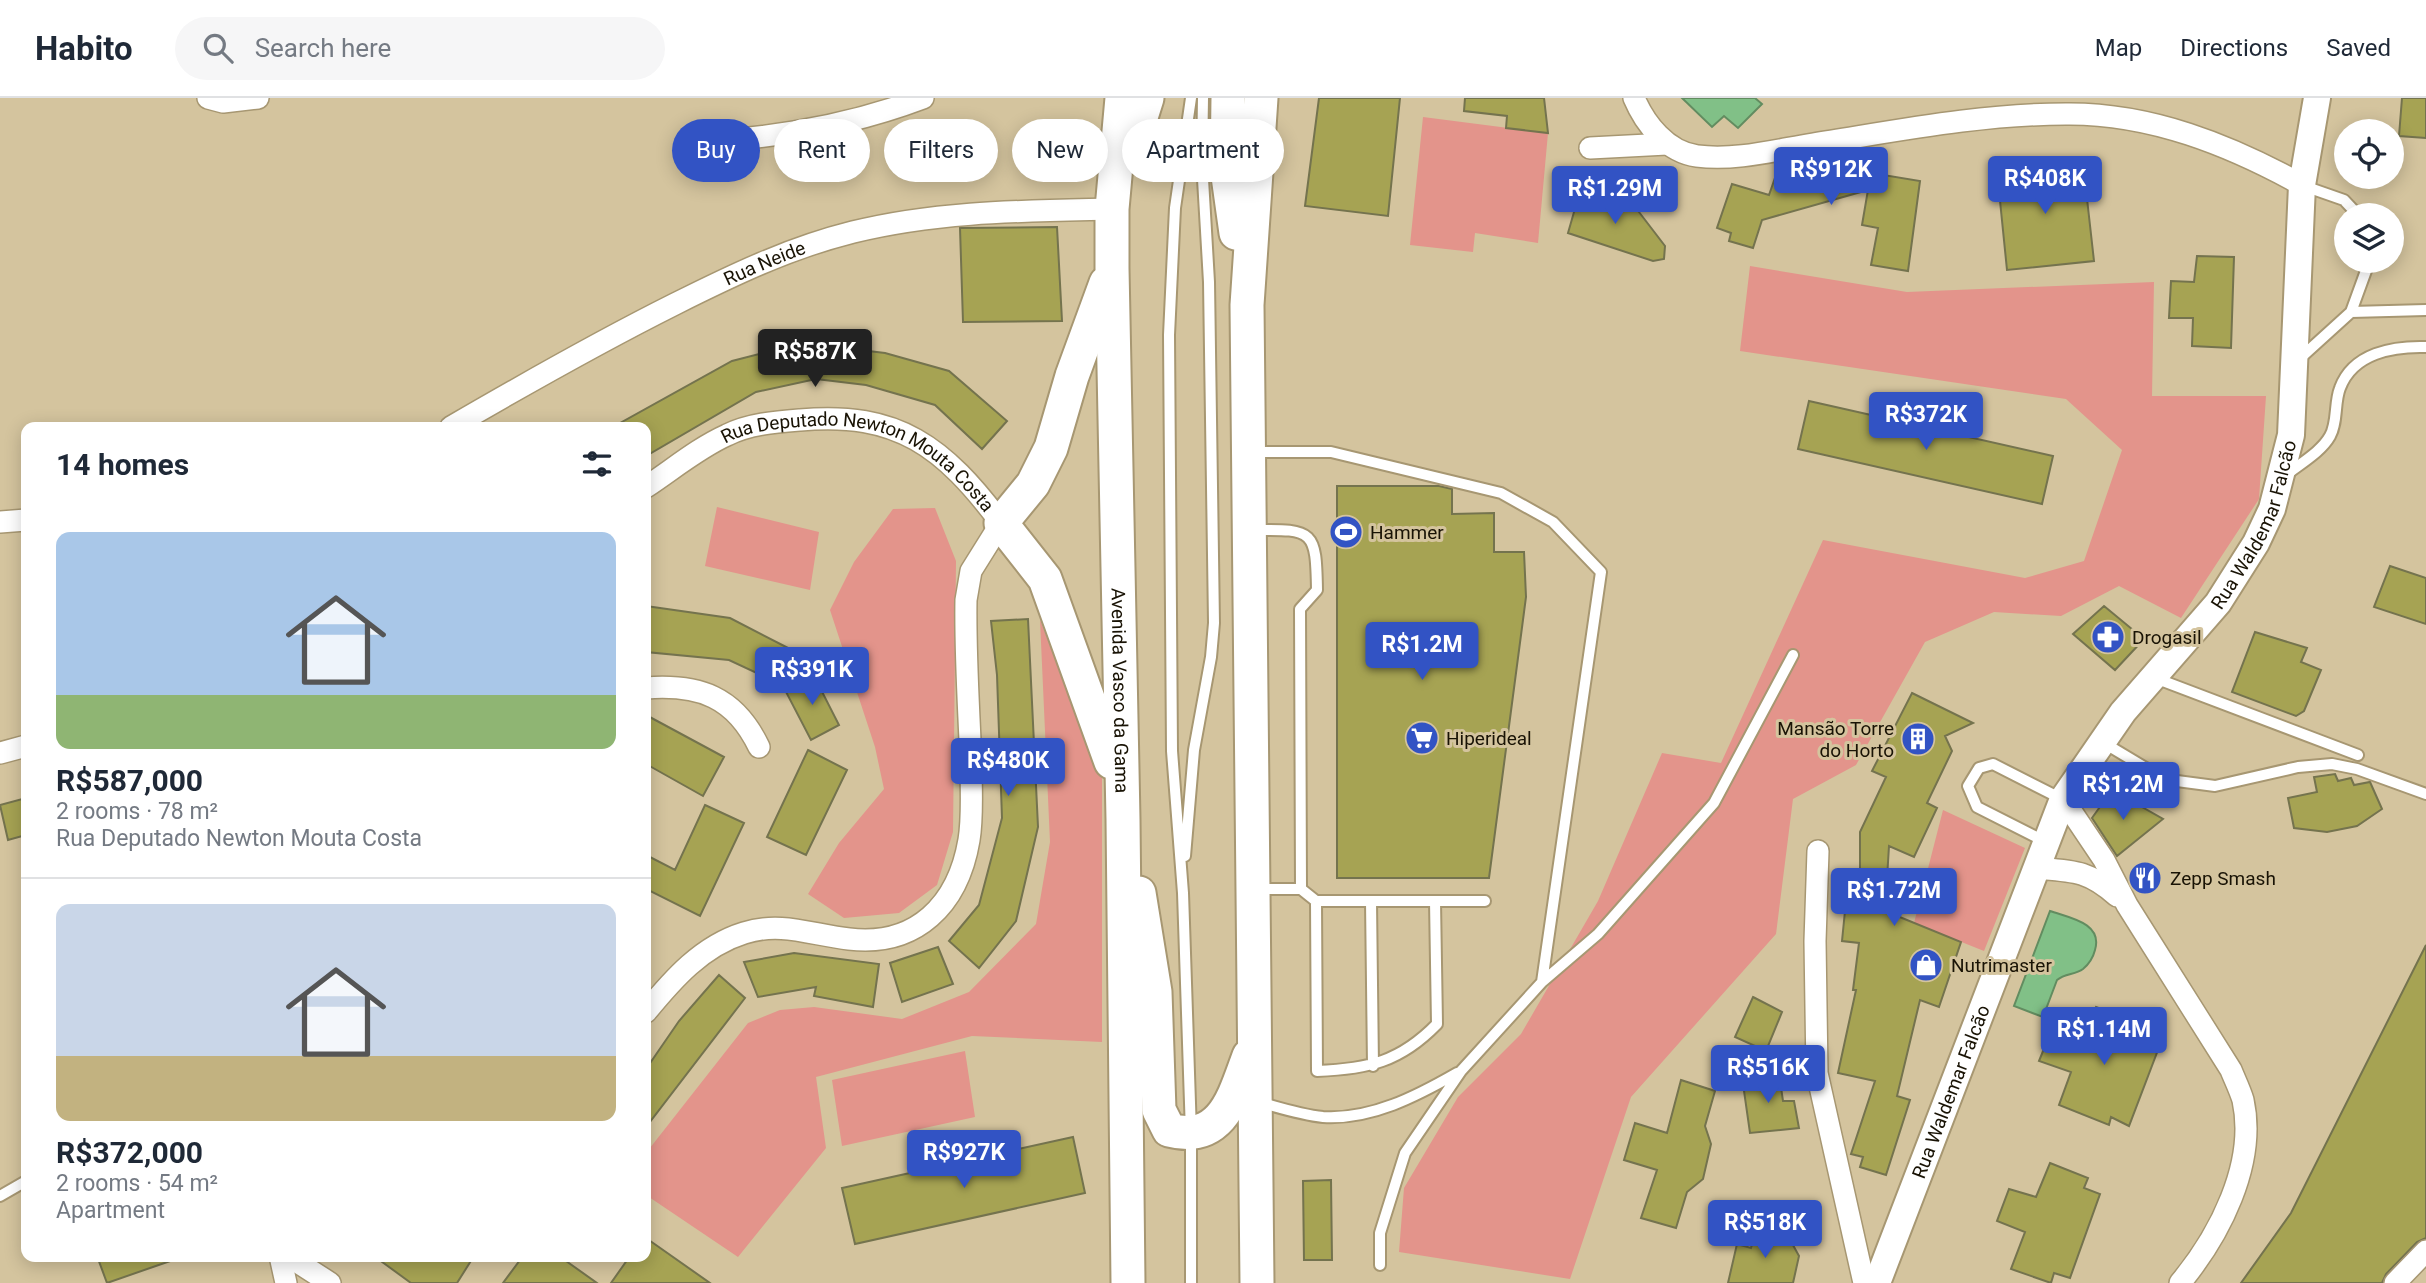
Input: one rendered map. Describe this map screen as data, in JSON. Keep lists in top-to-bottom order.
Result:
{
  "streets": {
    "main road": ["Avenida Vasco da Gama"],
    "street": ["Rua Neide", "Rua Deputado Newton Mouta Costa", "Rua Waldemar Falcão"]
  },
  "crossings": [
    ["Rua Neide", "Avenida Vasco da Gama"]
  ],
  "places": {
    "sports": ["Hammer"],
    "pharmacy": ["Drogasil"],
    "supermarket": ["Hiperideal"],
    "building": ["Mansão Torre do Horto"],
    "restaurant": ["Zepp Smash"],
    "shop": ["Nutrimaster"]
  },
  "page": {
    "header": "Habito",
    "search": "Search here",
    "nav": ["Map", "Directions", "Saved"],
    "chip": [
      "Buy",
      "Rent",
      "Filters",
      "New",
      "Apartment"
    ],
    "price": [
      "R$912K",
      "R$408K",
      "R$1.29M",
      "R$587K",
      "R$372K",
      "R$1.2M",
      "R$391K",
      "R$480K",
      "R$1.2M",
      "R$1.72M",
      "R$1.14M",
      "R$516K",
      "R$927K",
      "R$518K"
    ],
    "heading": "14 homes",
    "list": [
      {
        "name": "R$587,000",
        "note": "2 rooms · 78 m² · Rua Deputado Newton Mouta Costa"
      },
      {
        "name": "R$372,000",
        "note": "2 rooms · 54 m² · Apartment"
      }
    ]
  }
}
